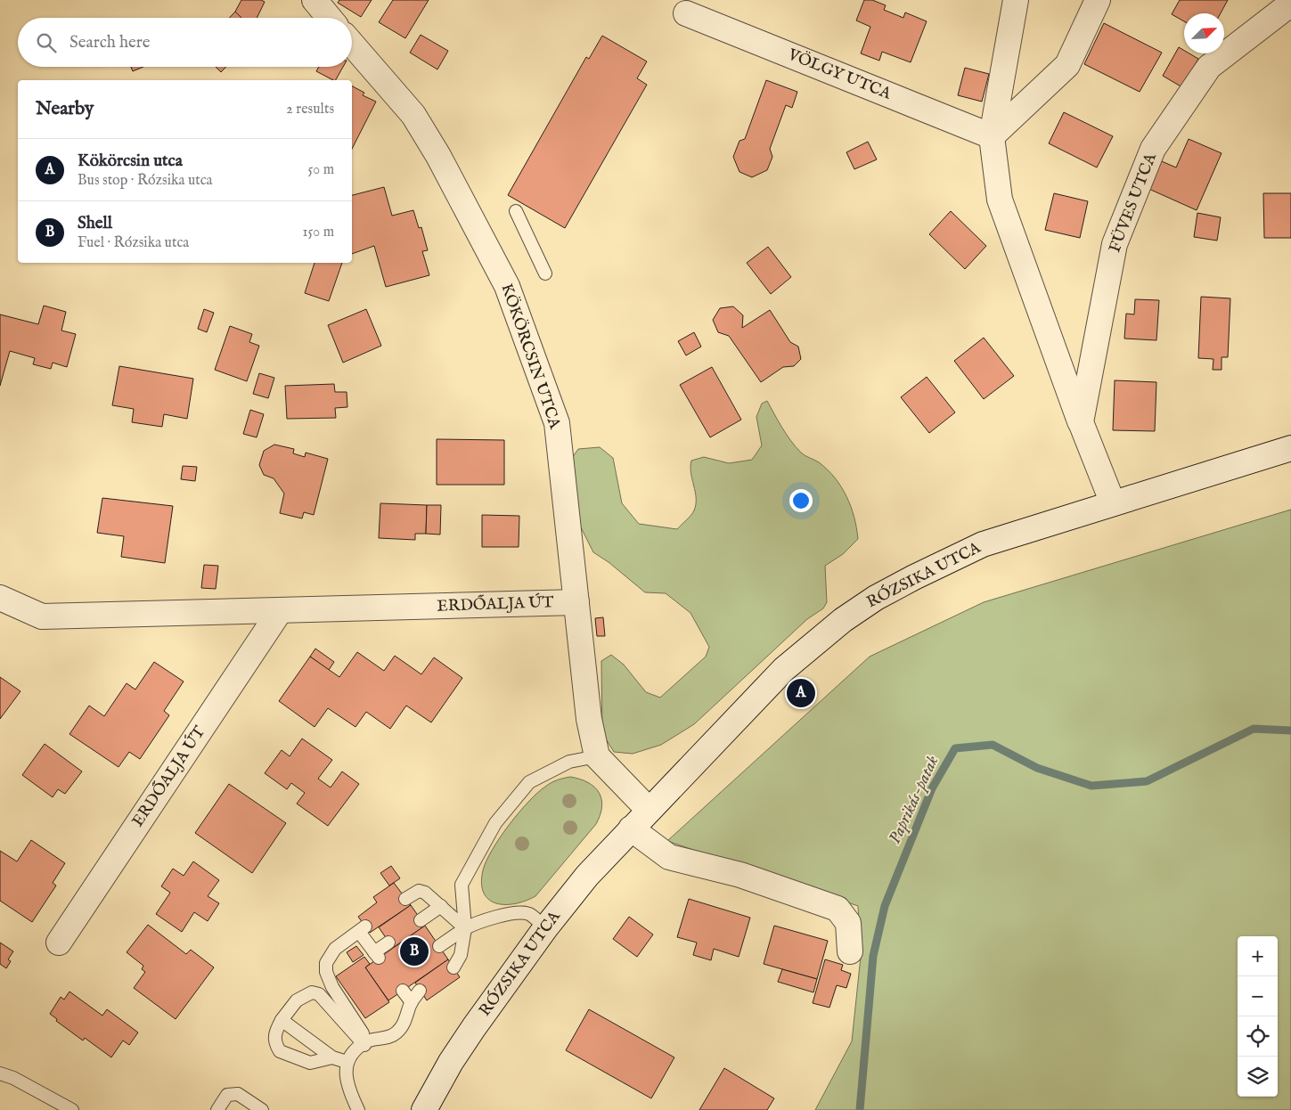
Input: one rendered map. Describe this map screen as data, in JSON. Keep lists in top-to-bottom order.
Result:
{
  "streets": {
    "street": [
      "VÖLGY UTCA",
      "FÜVES UTCA",
      "KÖKÖRCSIN UTCA",
      "RÓZSIKA UTCA",
      "ERDŐALJA ÚT"
    ]
  },
  "crossings": [
    ["KÖKÖRCSIN UTCA", "ERDŐALJA ÚT"]
  ],
  "water": ["Paprikás-patak"],
  "north": "top right",
  "page": {
    "search": "Search here",
    "heading": ["Nearby", "2 results"],
    "list": [
      {
        "mark": "A",
        "name": "Kökörcsin utca",
        "note": "Bus stop · Rózsika utca",
        "value": "50 m"
      },
      {
        "mark": "B",
        "name": "Shell",
        "note": "Fuel · Rózsika utca",
        "value": "150 m"
      }
    ],
    "pins": ["A", "B"],
    "map_buttons": ["+", "−"]
  }
}
